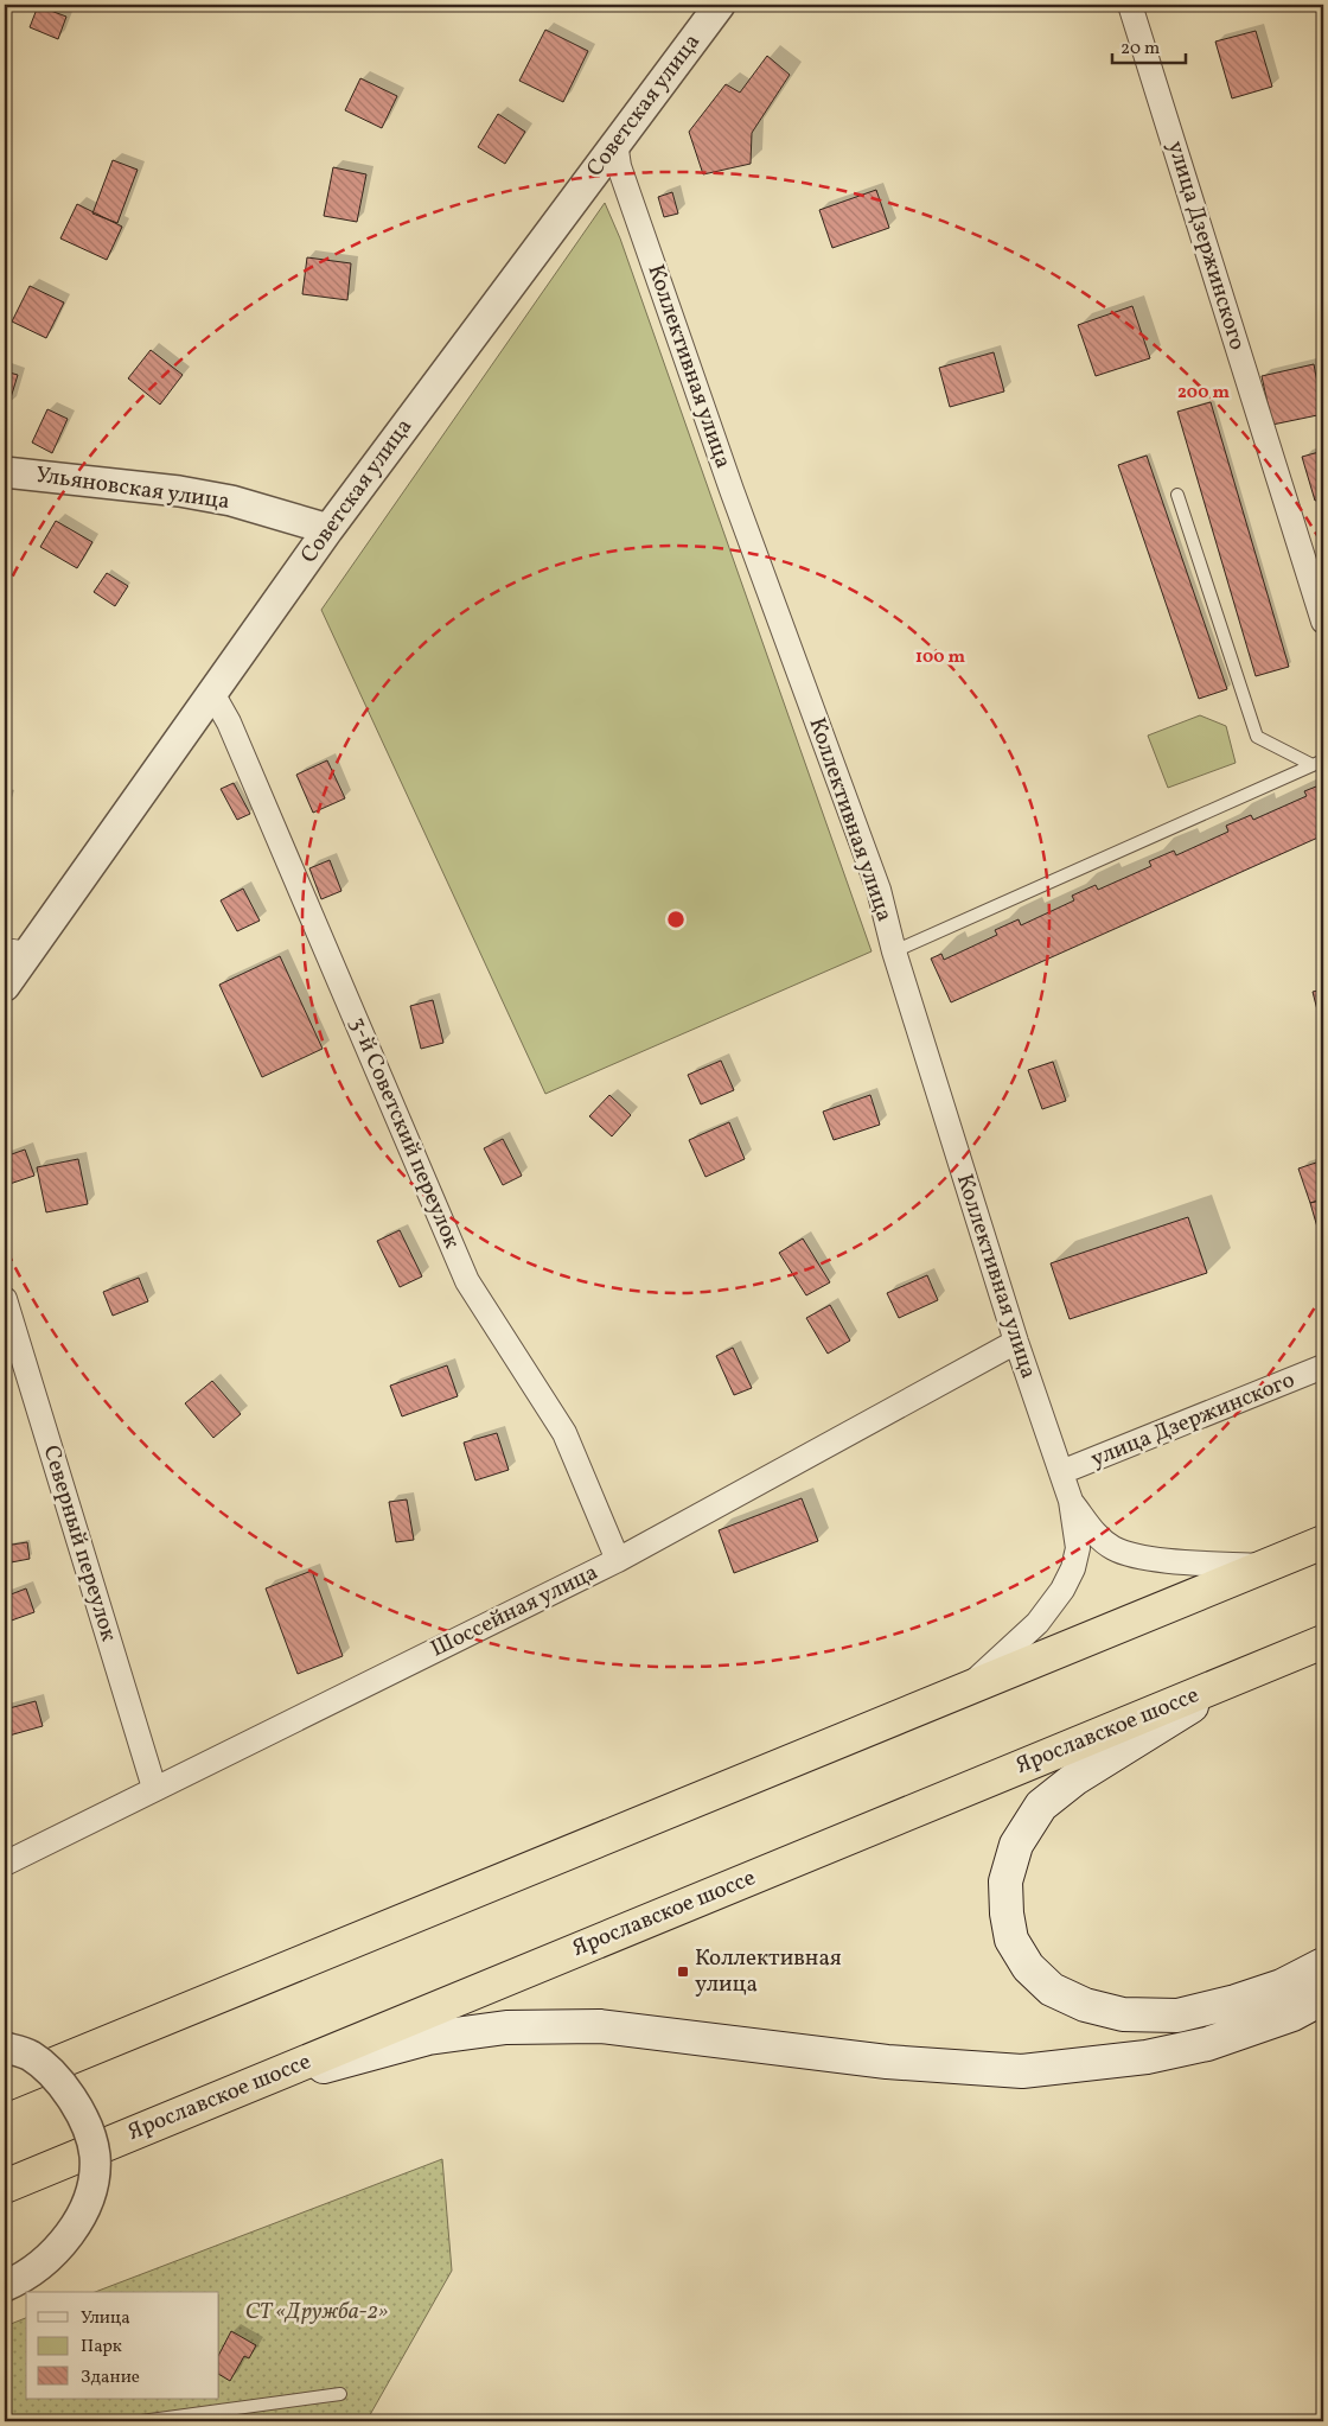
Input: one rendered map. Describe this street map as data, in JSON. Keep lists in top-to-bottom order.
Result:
{
  "streets": {
    "highway": ["Ярославское шоссе"],
    "street": [
      "Советская улица",
      "улица Дзержинского",
      "Коллективная улица",
      "Ульяновская улица",
      "3-й Советский переулок",
      "Северный переулок",
      "Шоссейная улица"
    ]
  },
  "crossings": [
    ["Советская улица", "Коллективная улица"],
    ["Советская улица", "Ульяновская улица"],
    ["Советская улица", "3-й Советский переулок"],
    ["улица Дзержинского", "Коллективная улица"],
    ["Коллективная улица", "Шоссейная улица"],
    ["3-й Советский переулок", "Шоссейная улица"],
    ["Северный переулок", "Шоссейная улица"]
  ],
  "parks": ["СТ «Дружба-2»"],
  "places": {
    "transit": ["Коллективная улица"]
  },
  "legend": ["Улица", "Парк", "Здание"],
  "scale_bar": "20 m",
  "rings": ["200 m", "100 m"]
}
